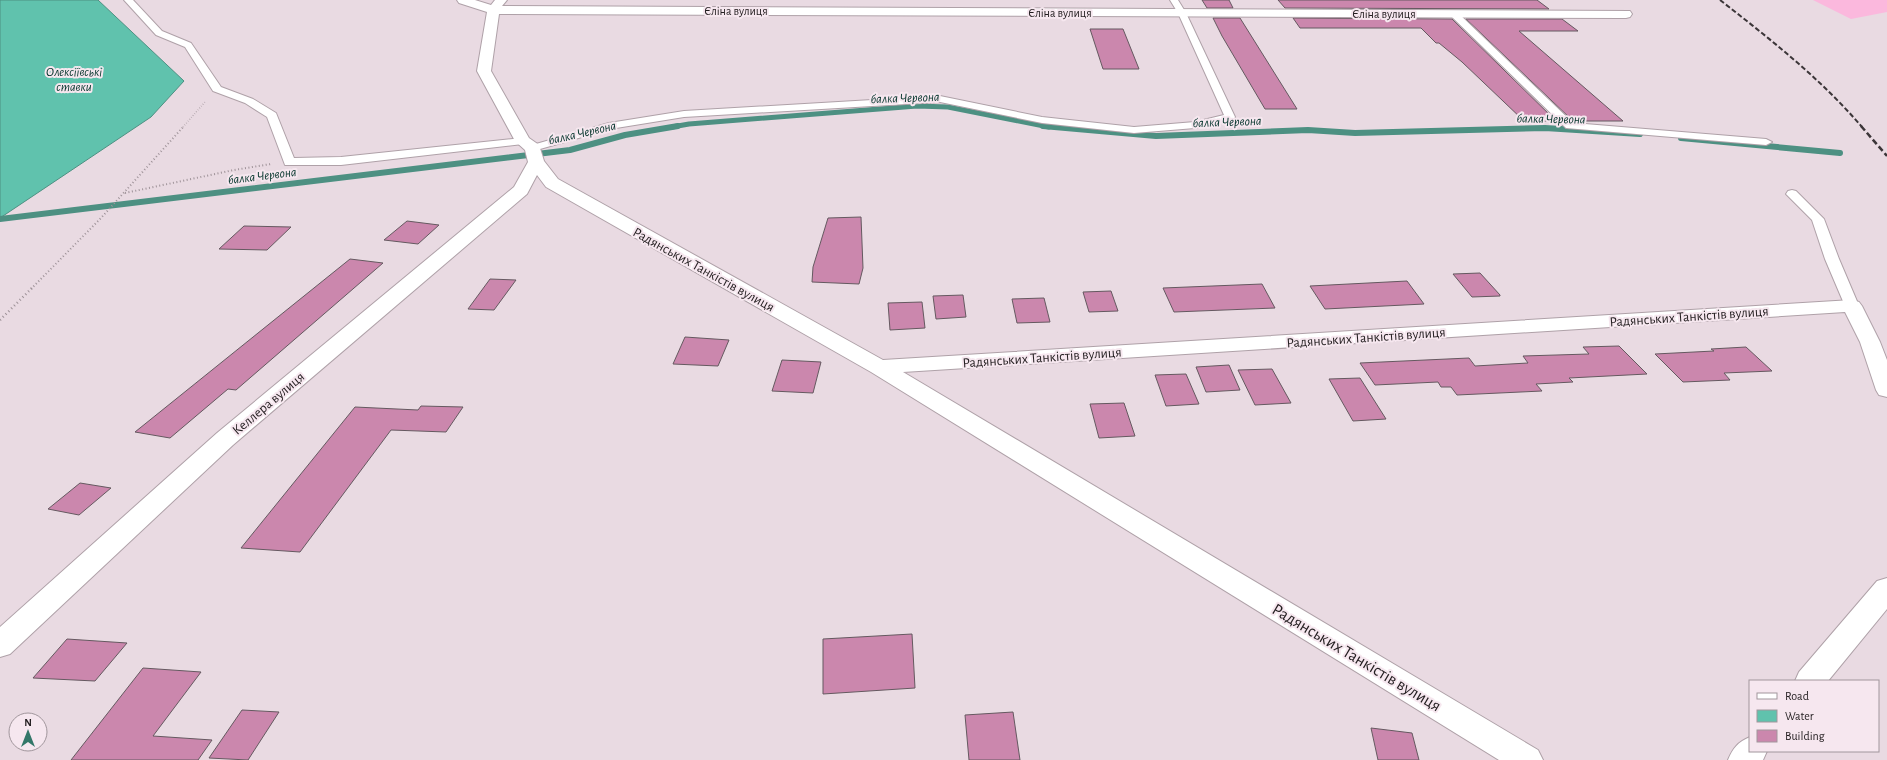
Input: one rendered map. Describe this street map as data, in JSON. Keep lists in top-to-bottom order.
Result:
{
  "streets": {
    "street": ["Єліна вулиця", "Радянських Танкістів вулиця", "Келлера вулиця"]
  },
  "crossings": [
    ["Єліна вулиця", "Радянських Танкістів вулиця"],
    ["Радянських Танкістів вулиця", "Келлера вулиця"]
  ],
  "water": ["Олексіївські ставки", "балка Червона"],
  "legend": ["Road", "Water", "Building"],
  "north": "top"
}
